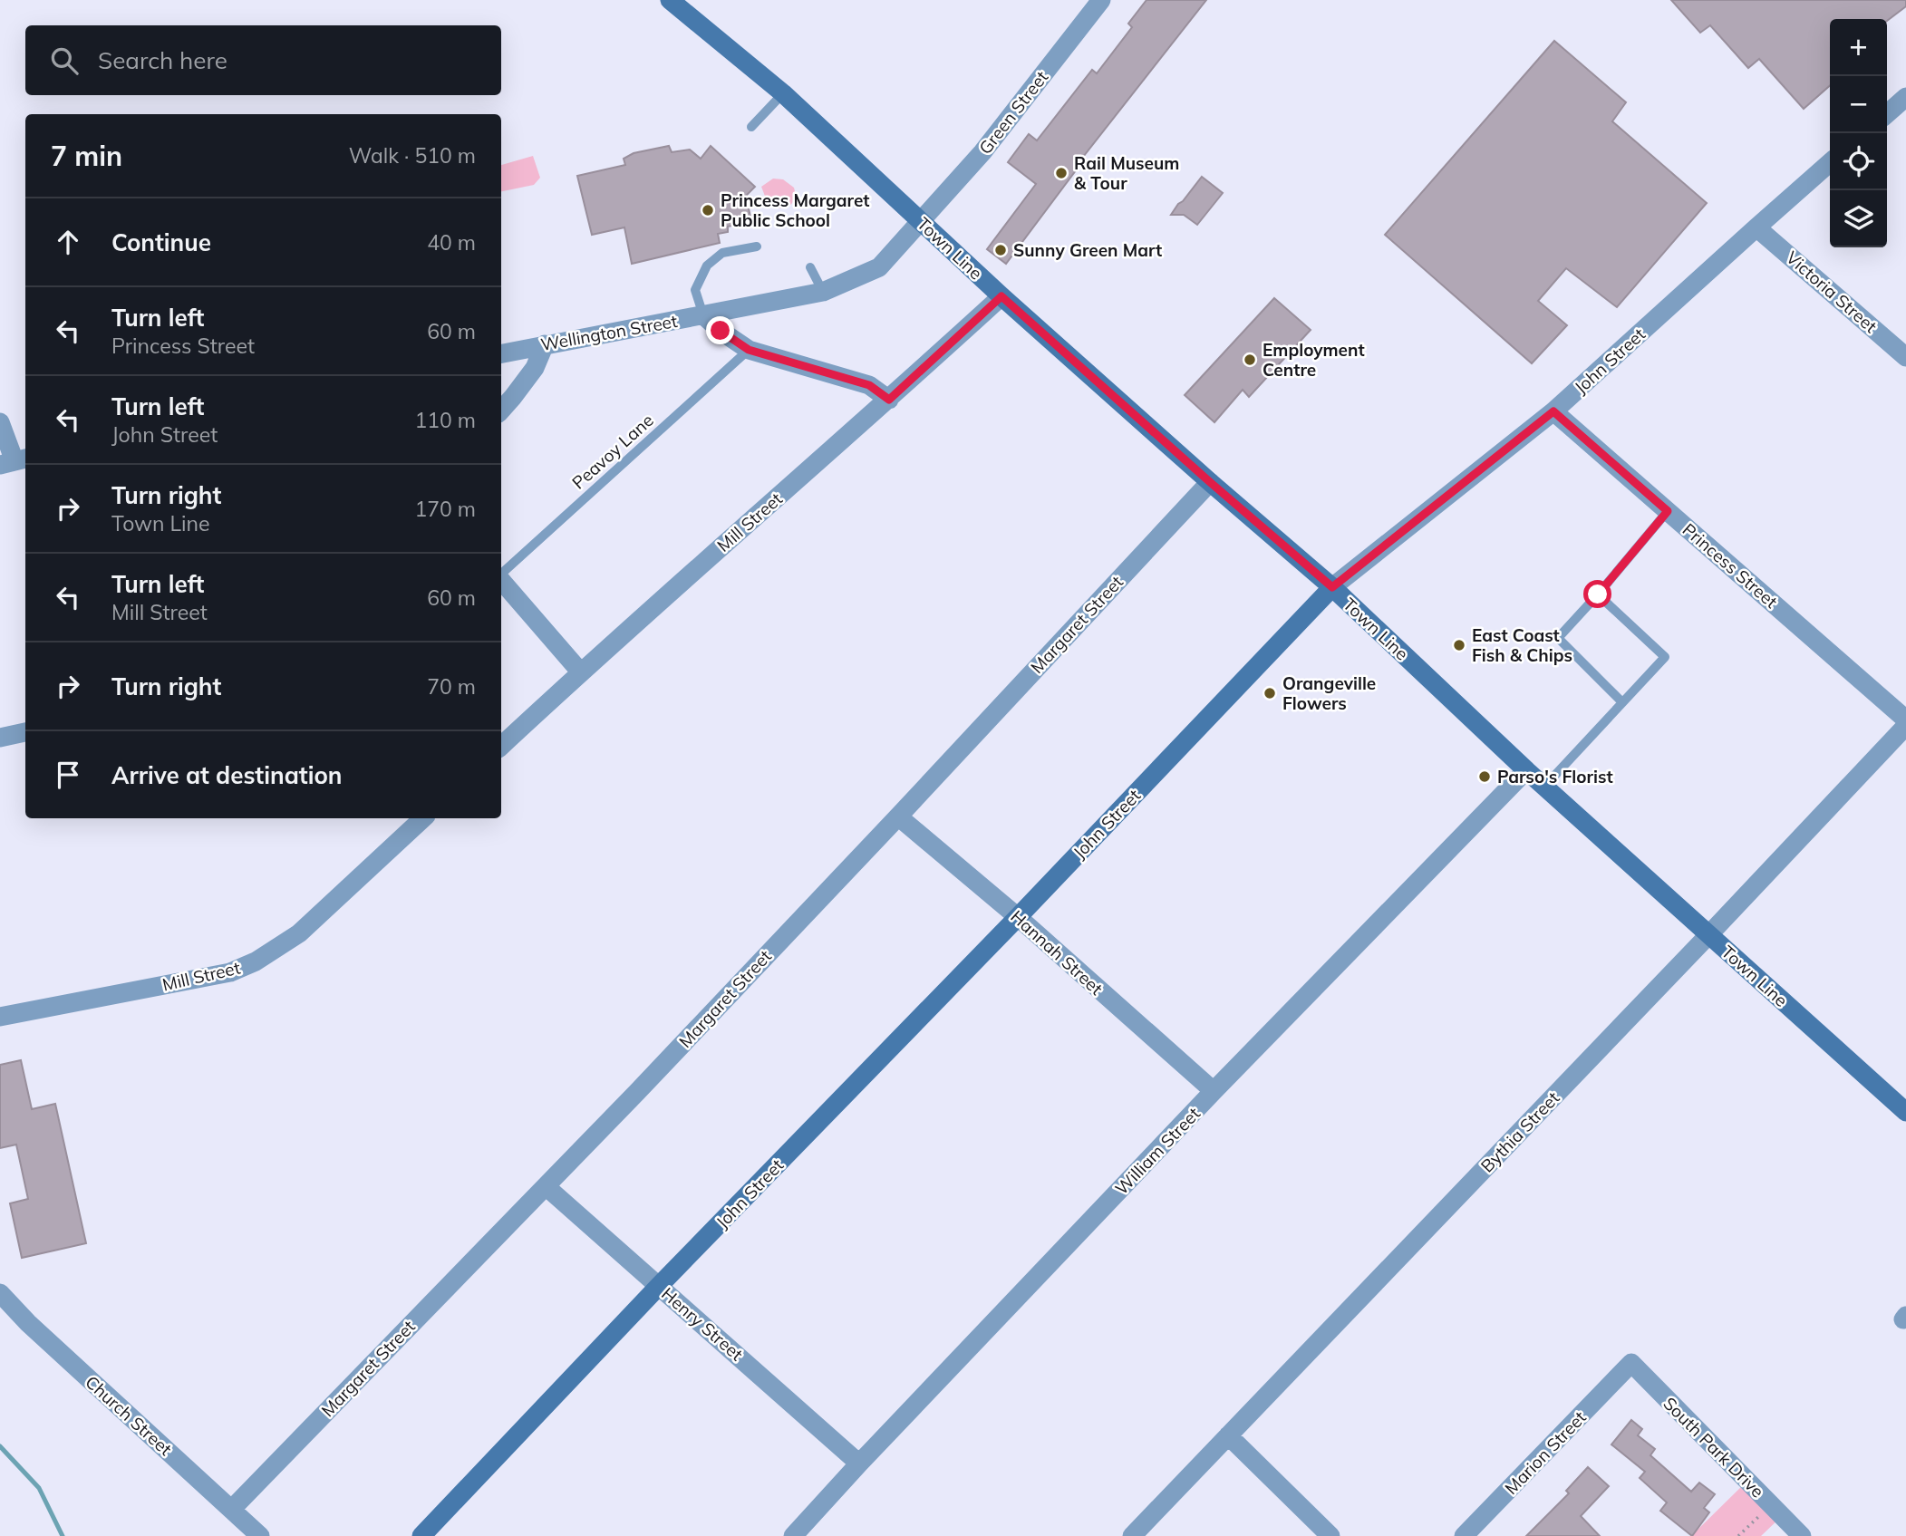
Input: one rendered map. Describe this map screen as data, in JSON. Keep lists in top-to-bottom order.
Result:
{
  "streets": {
    "main road": ["Town Line", "John Street"],
    "street": [
      "Green Street",
      "Victoria Street",
      "Wellington Street",
      "Mill Street",
      "Princess Street",
      "Margaret Street",
      "Hannah Street",
      "Bythia Street",
      "William Street",
      "Henry Street",
      "Church Street",
      "South Park Drive",
      "Marion Street"
    ],
    "lane": ["Peavoy Lane"]
  },
  "crossings": [
    ["Green Street", "Town Line"],
    ["Green Street", "Wellington Street"],
    ["Town Line", "Wellington Street"],
    ["Town Line", "John Street"],
    ["Town Line", "Mill Street"],
    ["Town Line", "Margaret Street"],
    ["Town Line", "Bythia Street"],
    ["Town Line", "William Street"],
    ["Victoria Street", "John Street"],
    ["John Street", "Princess Street"],
    ["John Street", "Hannah Street"],
    ["John Street", "Henry Street"],
    ["Margaret Street", "Hannah Street"],
    ["Margaret Street", "Henry Street"],
    ["Margaret Street", "Church Street"],
    ["Hannah Street", "William Street"],
    ["William Street", "Henry Street"],
    ["South Park Drive", "Marion Street"]
  ],
  "places": [
    "Rail Museum & Tour",
    "Princess Margaret Public School",
    "Sunny Green Mart",
    "Employment Centre",
    "East Coast Fish & Chips",
    "Orangeville Flowers",
    "Parso's Florist"
  ],
  "page": {
    "map_buttons": ["+", "−"],
    "search": "Search here",
    "heading": ["7 min", "Walk · 510 m"],
    "list": [
      ["Continue", "40 m"],
      ["Turn left", "Princess Street", "60 m"],
      ["Turn left", "John Street", "110 m"],
      ["Turn right", "Town Line", "170 m"],
      ["Turn left", "Mill Street", "60 m"],
      ["Turn right", "70 m"],
      "Arrive at destination"
    ]
  }
}
